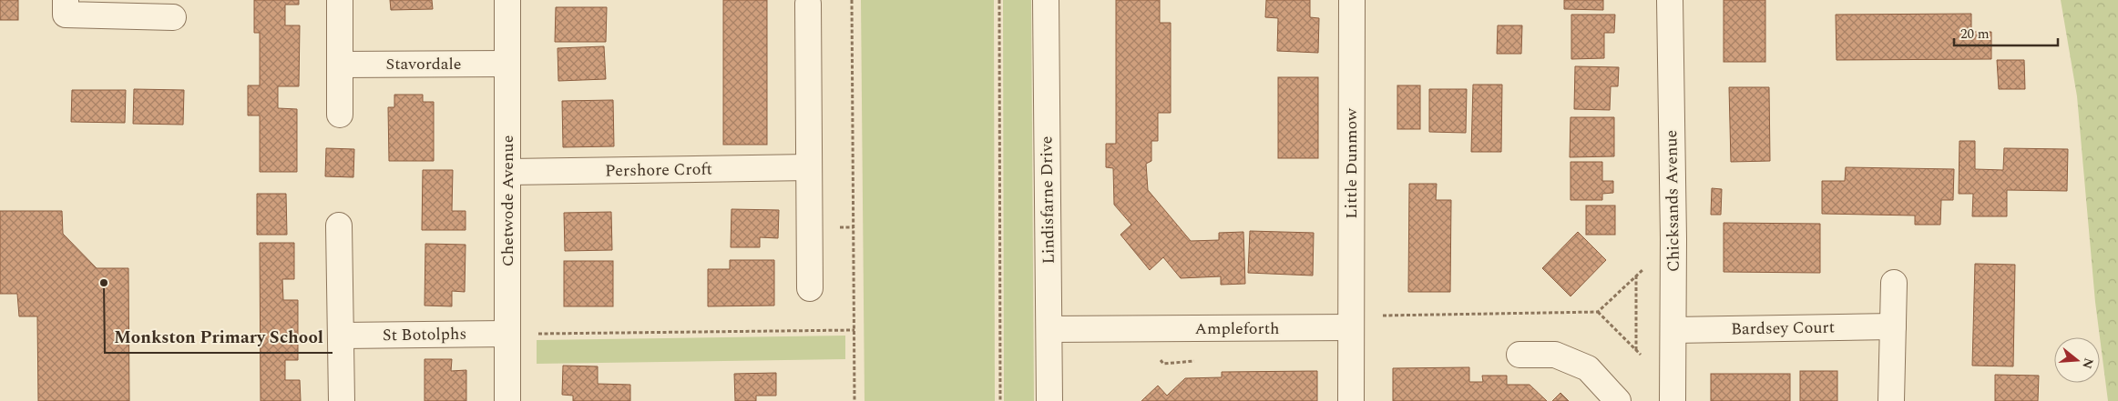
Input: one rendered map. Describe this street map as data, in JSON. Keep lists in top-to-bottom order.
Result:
{
  "streets": {
    "street": [
      "Stavordale",
      "Little Dunmow",
      "Pershore Croft",
      "Lindisfarne Drive",
      "Chetwode Avenue",
      "Chicksands Avenue",
      "Ampleforth",
      "Bardsey Court",
      "St Botolphs"
    ]
  },
  "crossings": [
    ["Stavordale", "Chetwode Avenue"],
    ["Little Dunmow", "Ampleforth"],
    ["Pershore Croft", "Chetwode Avenue"],
    ["Lindisfarne Drive", "Ampleforth"],
    ["Chetwode Avenue", "St Botolphs"],
    ["Chicksands Avenue", "Bardsey Court"]
  ],
  "places": ["Monkston Primary School"],
  "scale_bar": "20 m",
  "north": "right"
}
